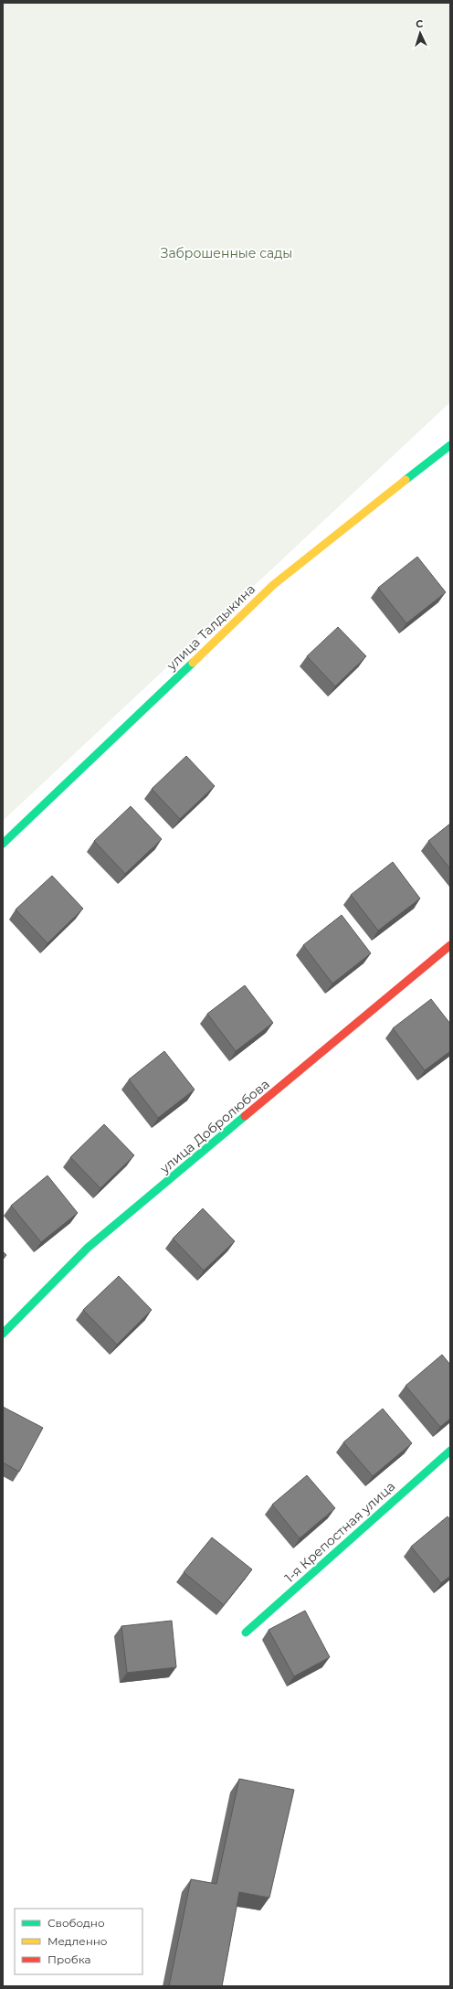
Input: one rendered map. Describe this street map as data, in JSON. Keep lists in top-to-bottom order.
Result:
{
  "streets": {
    "street": ["улица Талдыкина", "улица Добролюбова", "1-я Крепостная улица"]
  },
  "parks": ["Заброшенные сады"],
  "legend": ["Свободно", "Медленно", "Пробка"],
  "north": "top"
}
